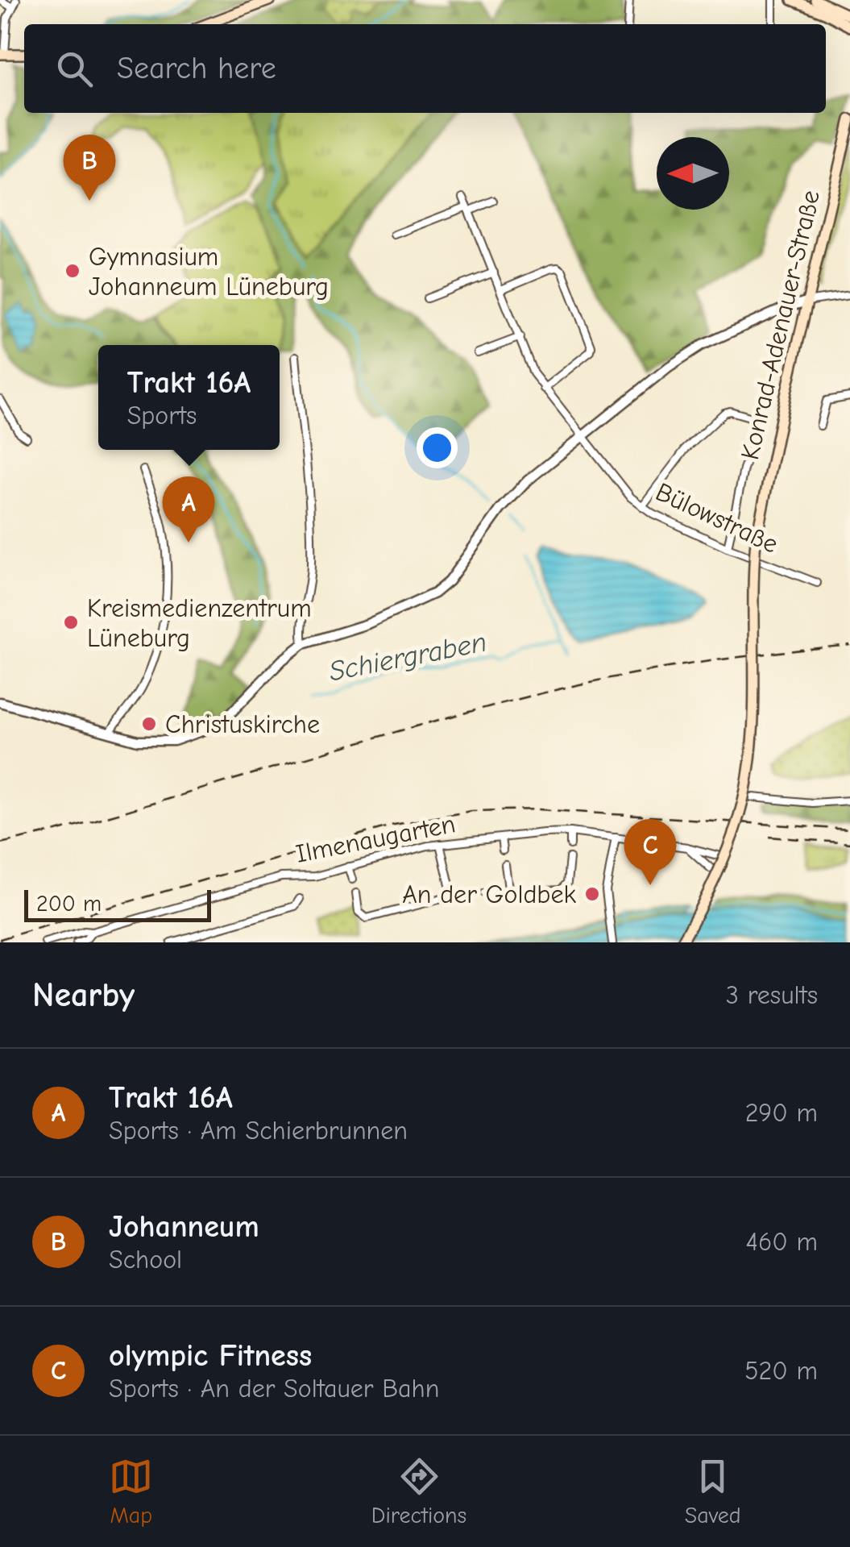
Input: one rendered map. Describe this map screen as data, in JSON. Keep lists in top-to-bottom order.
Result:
{
  "streets": {
    "main road": ["Konrad-Adenauer-Straße"],
    "street": ["Bülowstraße", "Ilmenaugarten"]
  },
  "water": ["Schiergraben"],
  "places": [
    "Gymnasium Johanneum Lüneburg",
    "Kreismedienzentrum Lüneburg",
    "Christuskirche",
    "An der Goldbek"
  ],
  "scale_bar": "200 m",
  "north": "left",
  "page": {
    "search": "Search here",
    "pins": ["B", "A", "C"],
    "popup": ["Trakt 16A", "Sports"],
    "scale": "200 m",
    "heading": ["Nearby", "3 results"],
    "list": [
      {
        "mark": "A",
        "name": "Trakt 16A",
        "note": "Sports · Am Schierbrunnen",
        "value": "290 m"
      },
      {
        "mark": "B",
        "name": "Johanneum",
        "note": "School",
        "value": "460 m"
      },
      {
        "mark": "C",
        "name": "olympic Fitness",
        "note": "Sports · An der Soltauer Bahn",
        "value": "520 m"
      }
    ],
    "nav": ["Map", "Directions", "Saved"]
  }
}
